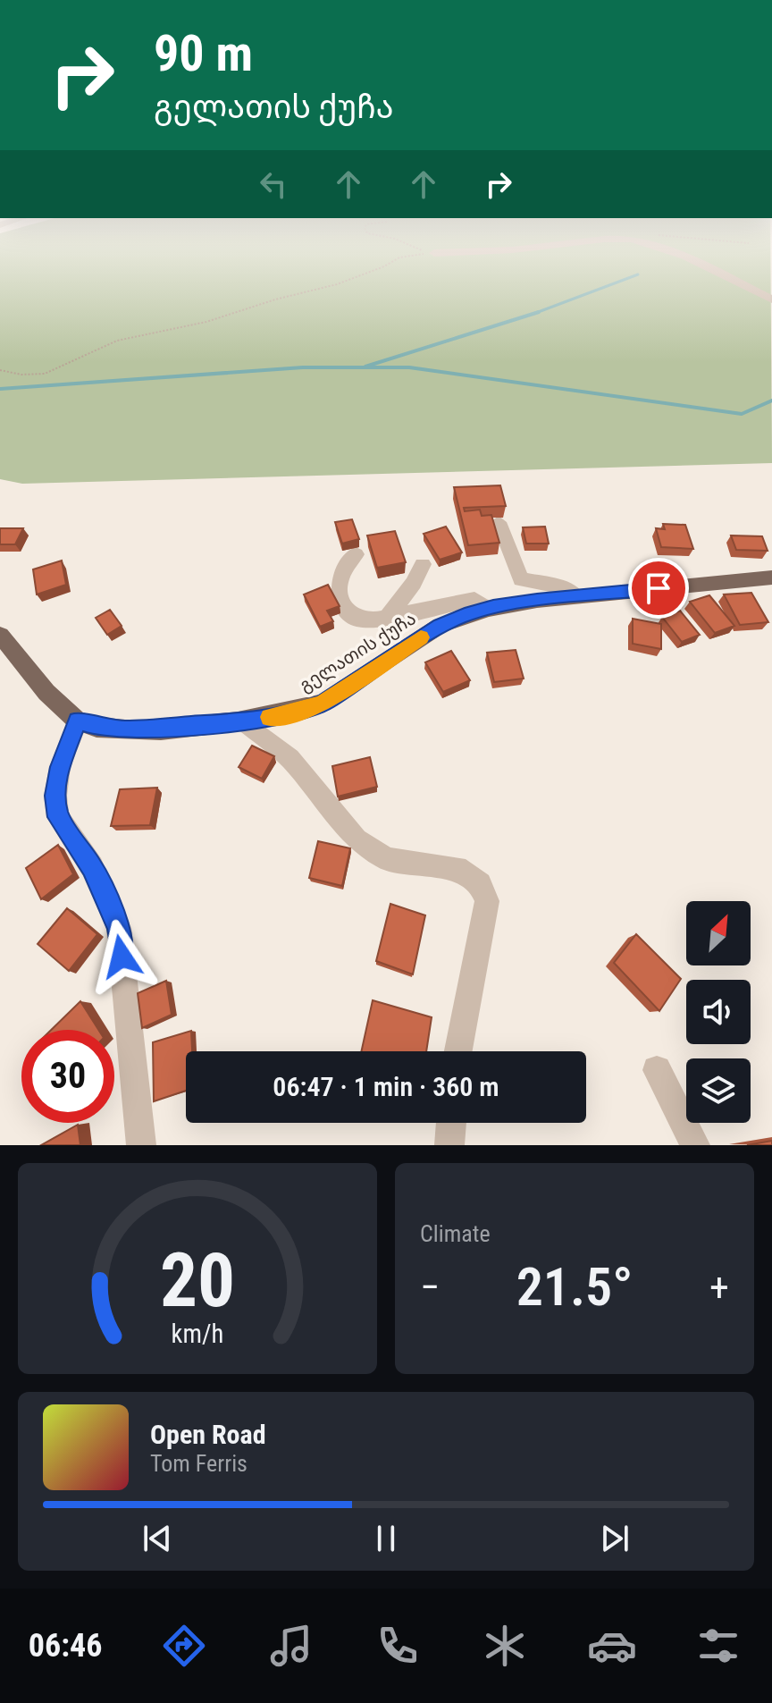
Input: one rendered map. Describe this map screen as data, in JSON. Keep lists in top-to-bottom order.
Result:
{
  "streets": {
    "main road": ["გელათის ქუჩა"]
  },
  "north": "top right",
  "page": {
    "turn": ["90 m", "გელათის ქუჩა"],
    "limit": "30",
    "trip": "06:47 · 1 min · 360 m",
    "tile": "Climate",
    "heat": ["−", "21.5°", "+"],
    "song": ["Open Road", "Tom Ferris"],
    "tabs": "06:46",
    "gauge": ["20", "km/h"]
  }
}
